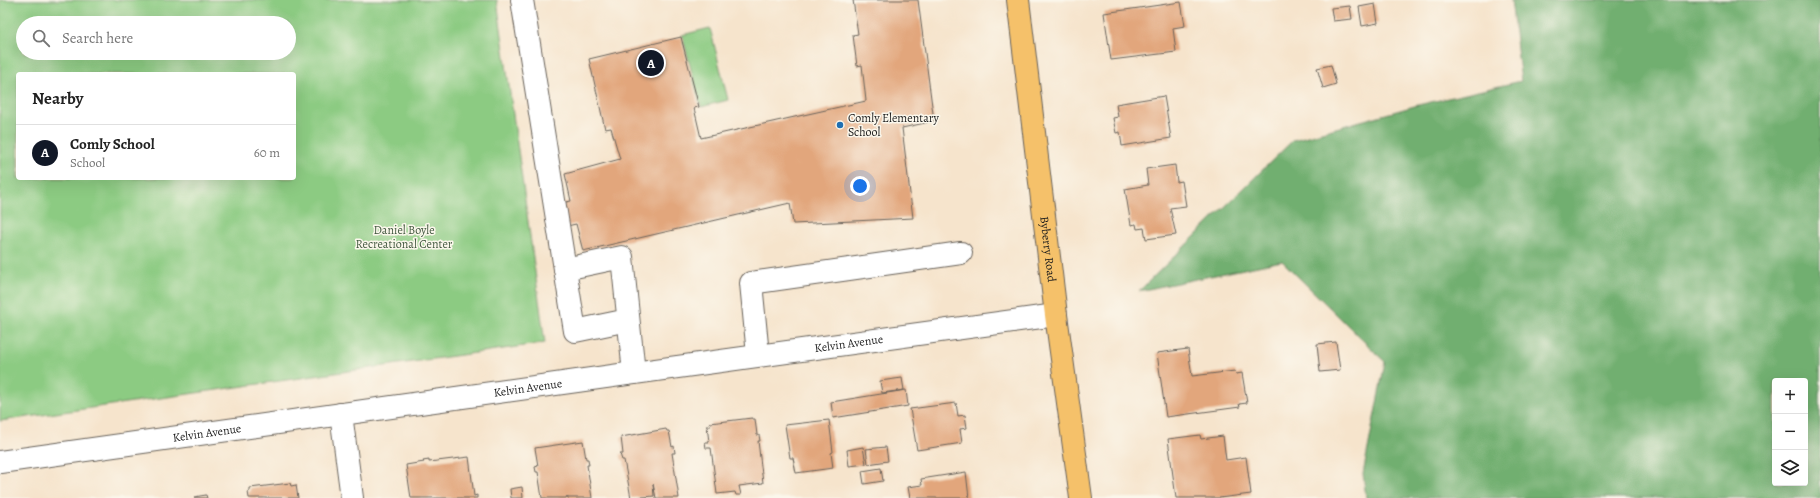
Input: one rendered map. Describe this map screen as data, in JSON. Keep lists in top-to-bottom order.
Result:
{
  "streets": {
    "main road": ["Byberry Road"],
    "street": ["Kelvin Avenue"]
  },
  "crossings": [
    ["Byberry Road", "Kelvin Avenue"]
  ],
  "parks": ["Daniel Boyle Recreational Center"],
  "places": ["Comly Elementary School"],
  "page": {
    "search": "Search here",
    "pins": "A",
    "heading": "Nearby",
    "list": [
      {
        "mark": "A",
        "name": "Comly School",
        "note": "School",
        "value": "60 m"
      }
    ],
    "map_buttons": ["+", "−"]
  }
}
